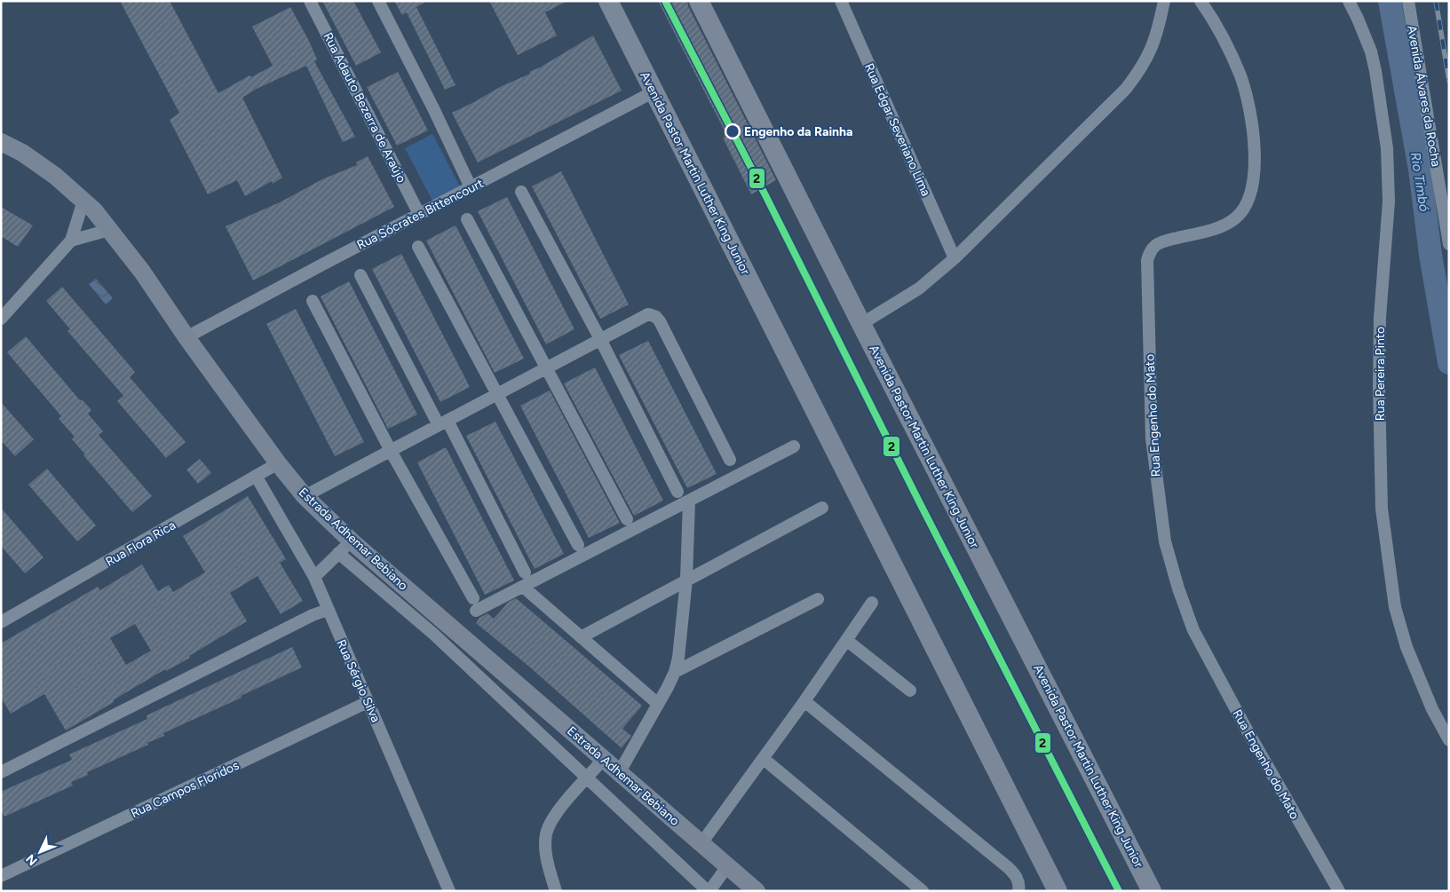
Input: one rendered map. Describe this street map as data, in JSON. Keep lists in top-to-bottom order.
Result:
{
  "streets": {
    "main road": ["Avenida Pastor Martin Luther King Junior", "Estrada Adhemar Bebiano"],
    "street": [
      "Avenida Álvares da Rocha",
      "Rua Adauto Bezerra de Araújo",
      "Rua Edgar Severiano Lima",
      "Rua Sócrates Bittencourt",
      "Rua Pereira Pinto",
      "Rua Engenho do Mato",
      "Rua Flora Rica",
      "Rua Sérgio Silva",
      "Rua Campos Floridos"
    ]
  },
  "crossings": [
    ["Rua Adauto Bezerra de Araújo", "Rua Sócrates Bittencourt"],
    ["Avenida Pastor Martin Luther King Junior", "Rua Sócrates Bittencourt"],
    ["Rua Sócrates Bittencourt", "Estrada Adhemar Bebiano"],
    ["Estrada Adhemar Bebiano", "Rua Flora Rica"],
    ["Rua Flora Rica", "Rua Sérgio Silva"],
    ["Rua Sérgio Silva", "Rua Campos Floridos"]
  ],
  "water": ["Rio Timbó"],
  "places": ["Engenho da Rainha"],
  "lines": ["transit line 2"],
  "north": "bottom left"
}
